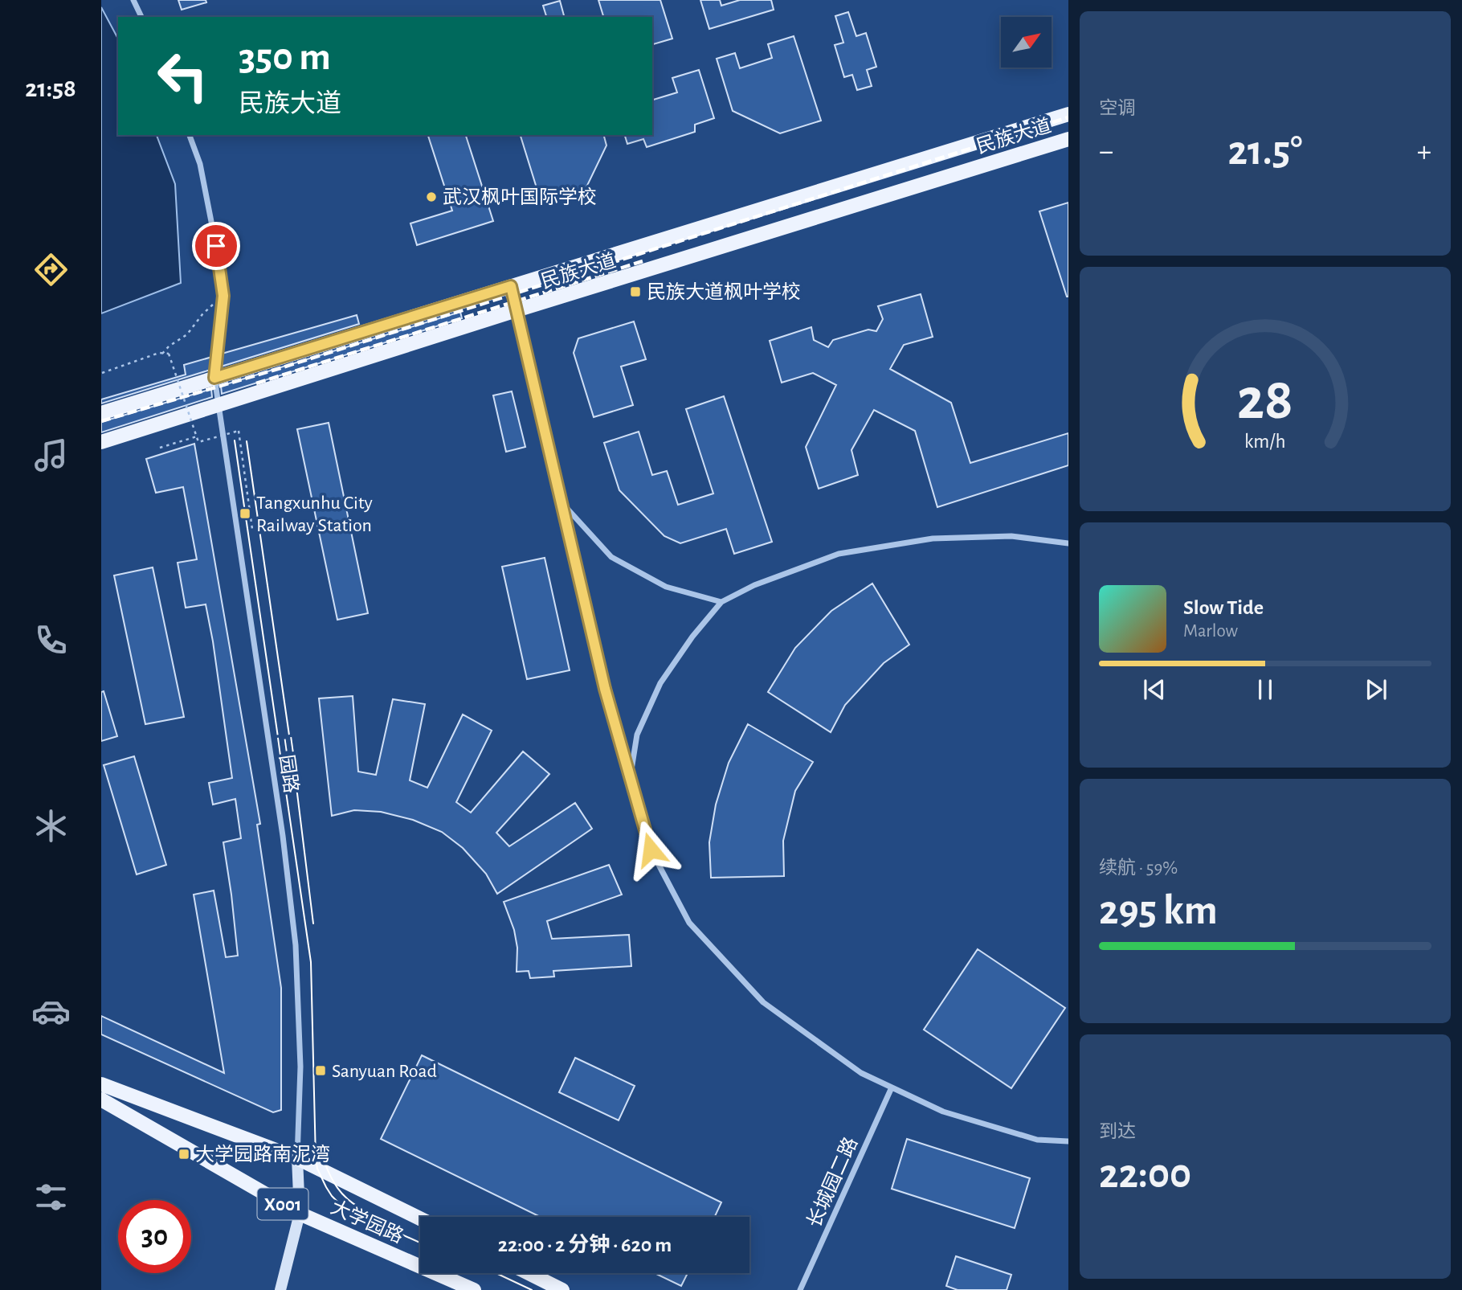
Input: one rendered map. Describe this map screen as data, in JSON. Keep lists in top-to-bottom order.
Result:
{
  "streets": {
    "main road": ["民族大道", "X001", "大学园路"],
    "street": ["三园路", "长城园二路"]
  },
  "crossings": [
    ["民族大道", "三园路"],
    ["三园路", "大学园路"]
  ],
  "places": {
    "other": ["武汉枫叶国际学校"],
    "transit": [
      "民族大道枫叶学校",
      "Tangxunhu City Railway Station",
      "Sanyuan Road",
      "大学园路南泥湾"
    ]
  },
  "north": "top right",
  "page": {
    "tabs": "21:58",
    "tile": [
      "空调",
      ["续航 · 59%", "295 km"],
      ["到达", "22:00"]
    ],
    "turn": ["350 m", "民族大道"],
    "heat": ["−", "21.5°", "+"],
    "song": ["Slow Tide", "Marlow"],
    "limit": "30",
    "trip": "22:00 · 2 分钟 · 620 m",
    "gauge": ["28", "km/h"]
  }
}
